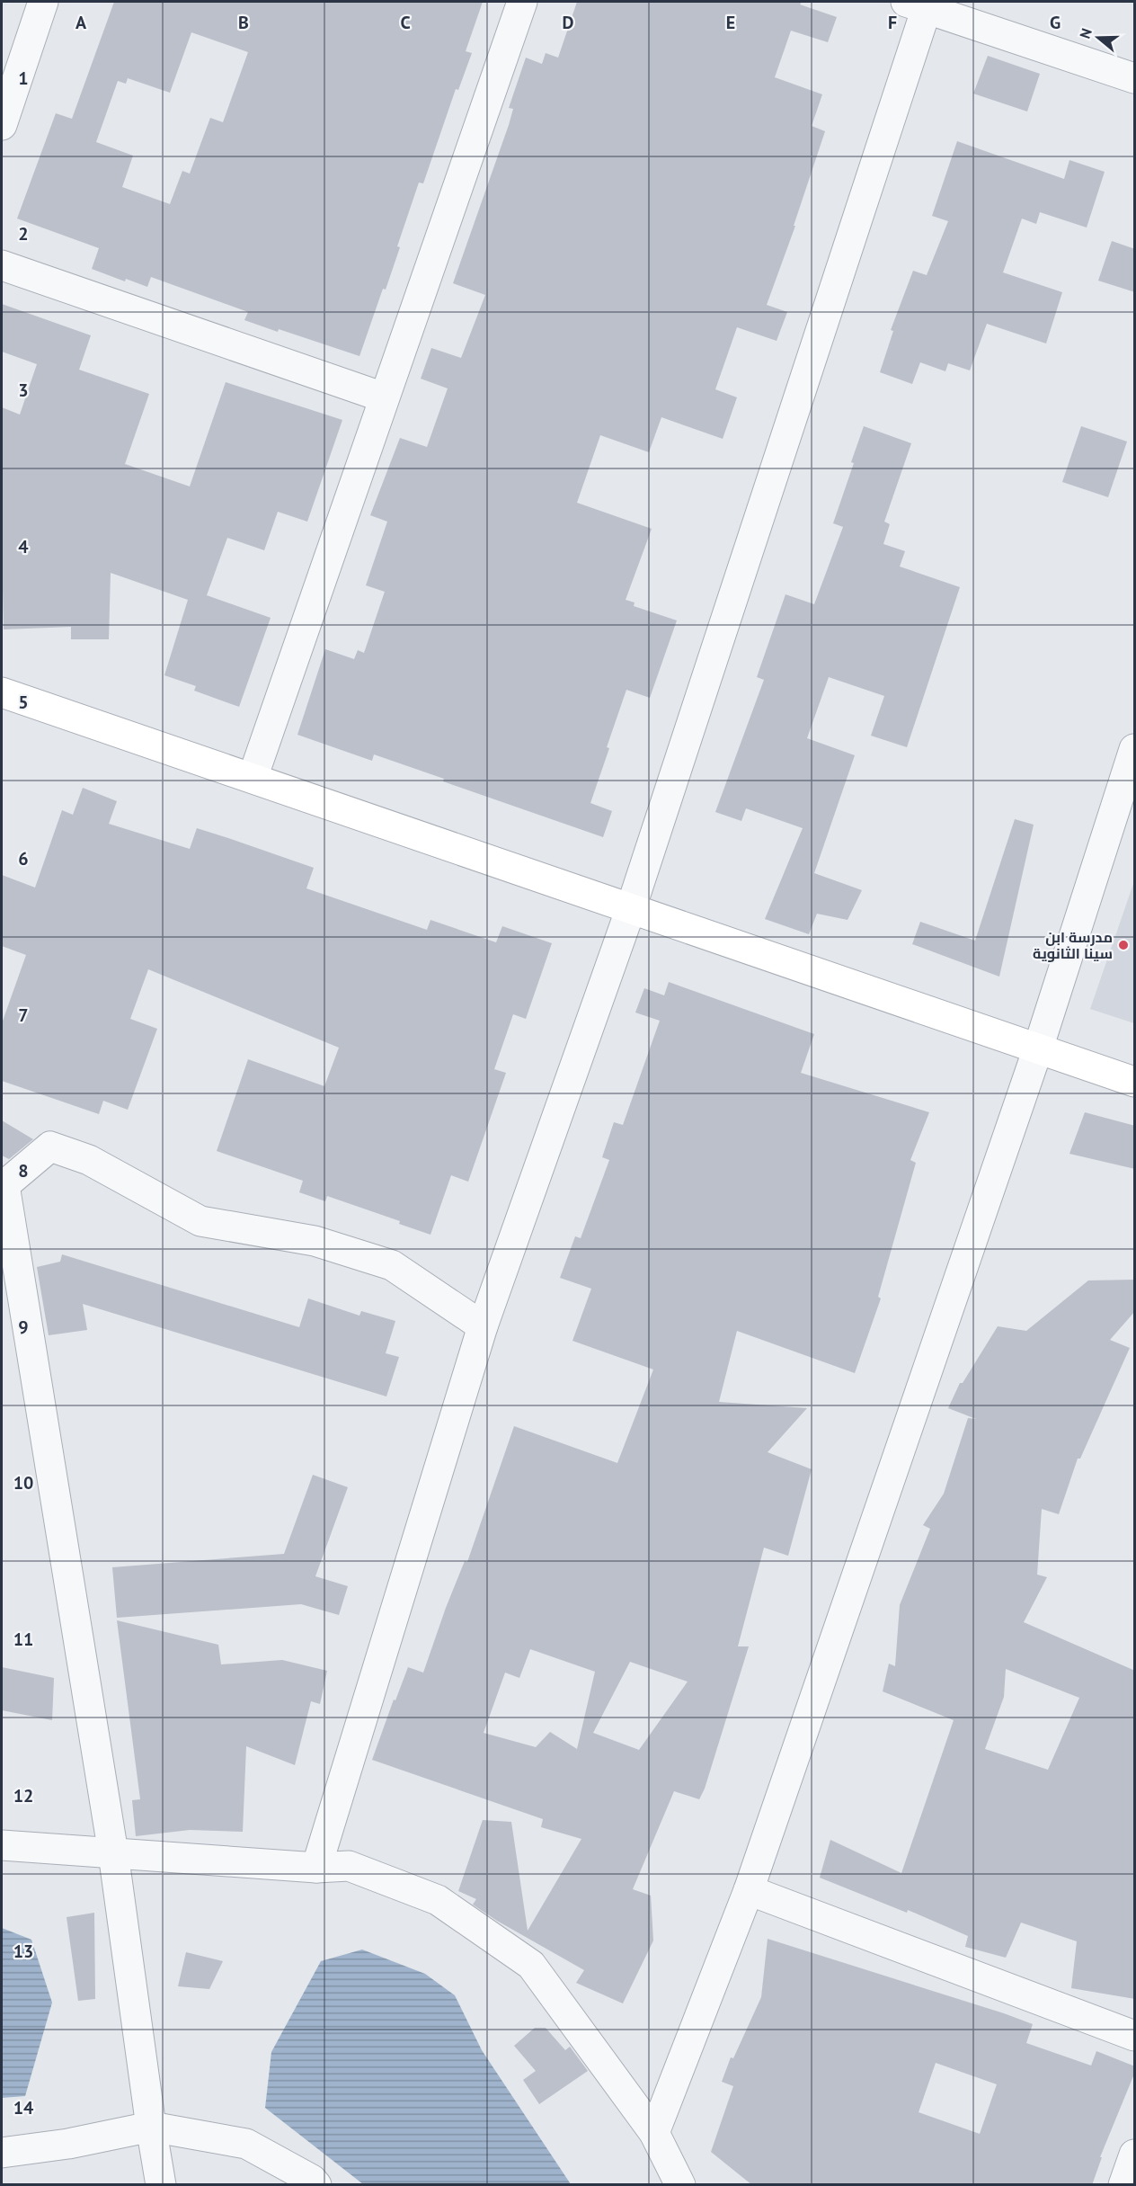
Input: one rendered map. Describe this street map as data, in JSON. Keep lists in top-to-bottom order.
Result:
{
  "places": ["مدرسة ابن سينا الثانوية"],
  "north": "left",
  "grid": {
    "columns": [
      "A",
      "B",
      "C",
      "D",
      "E",
      "F",
      "G"
    ],
    "rows": [
      "1",
      "2",
      "3",
      "4",
      "5",
      "6",
      "7",
      "8",
      "9",
      "10",
      "11",
      "12",
      "13",
      "14"
    ]
  }
}
